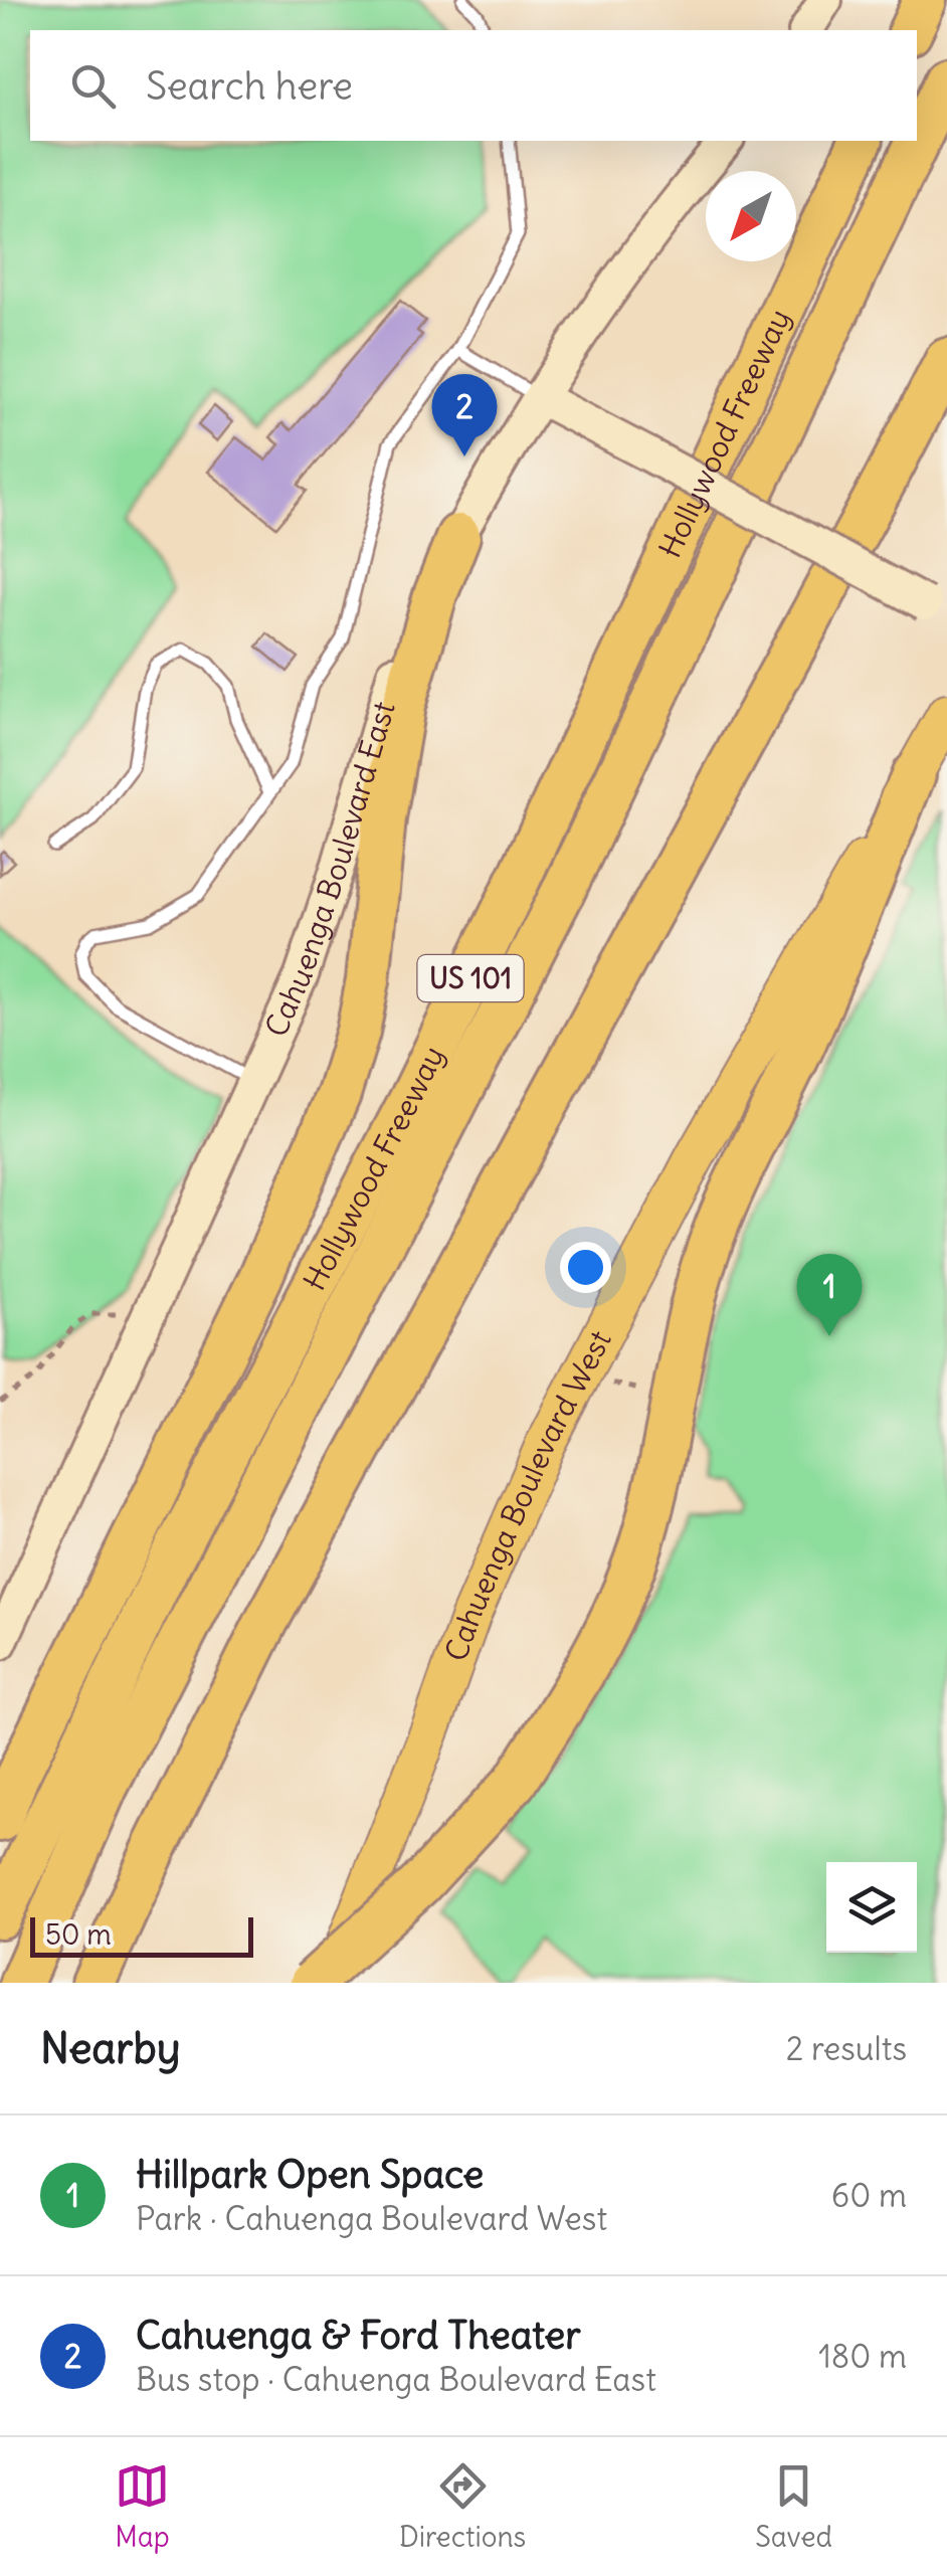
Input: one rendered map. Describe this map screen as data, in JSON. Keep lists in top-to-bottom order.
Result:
{
  "streets": {
    "highway": ["Hollywood Freeway", "US 101"],
    "main road": ["Cahuenga Boulevard East", "Cahuenga Boulevard West"]
  },
  "scale_bar": "50 m",
  "north": "bottom left",
  "page": {
    "search": "Search here",
    "pins": ["2", "1"],
    "scale": "50 m",
    "heading": ["Nearby", "2 results"],
    "list": [
      {
        "mark": "1",
        "name": "Hillpark Open Space",
        "note": "Park · Cahuenga Boulevard West",
        "value": "60 m"
      },
      {
        "mark": "2",
        "name": "Cahuenga & Ford Theater",
        "note": "Bus stop · Cahuenga Boulevard East",
        "value": "180 m"
      }
    ],
    "nav": ["Map", "Directions", "Saved"]
  }
}
